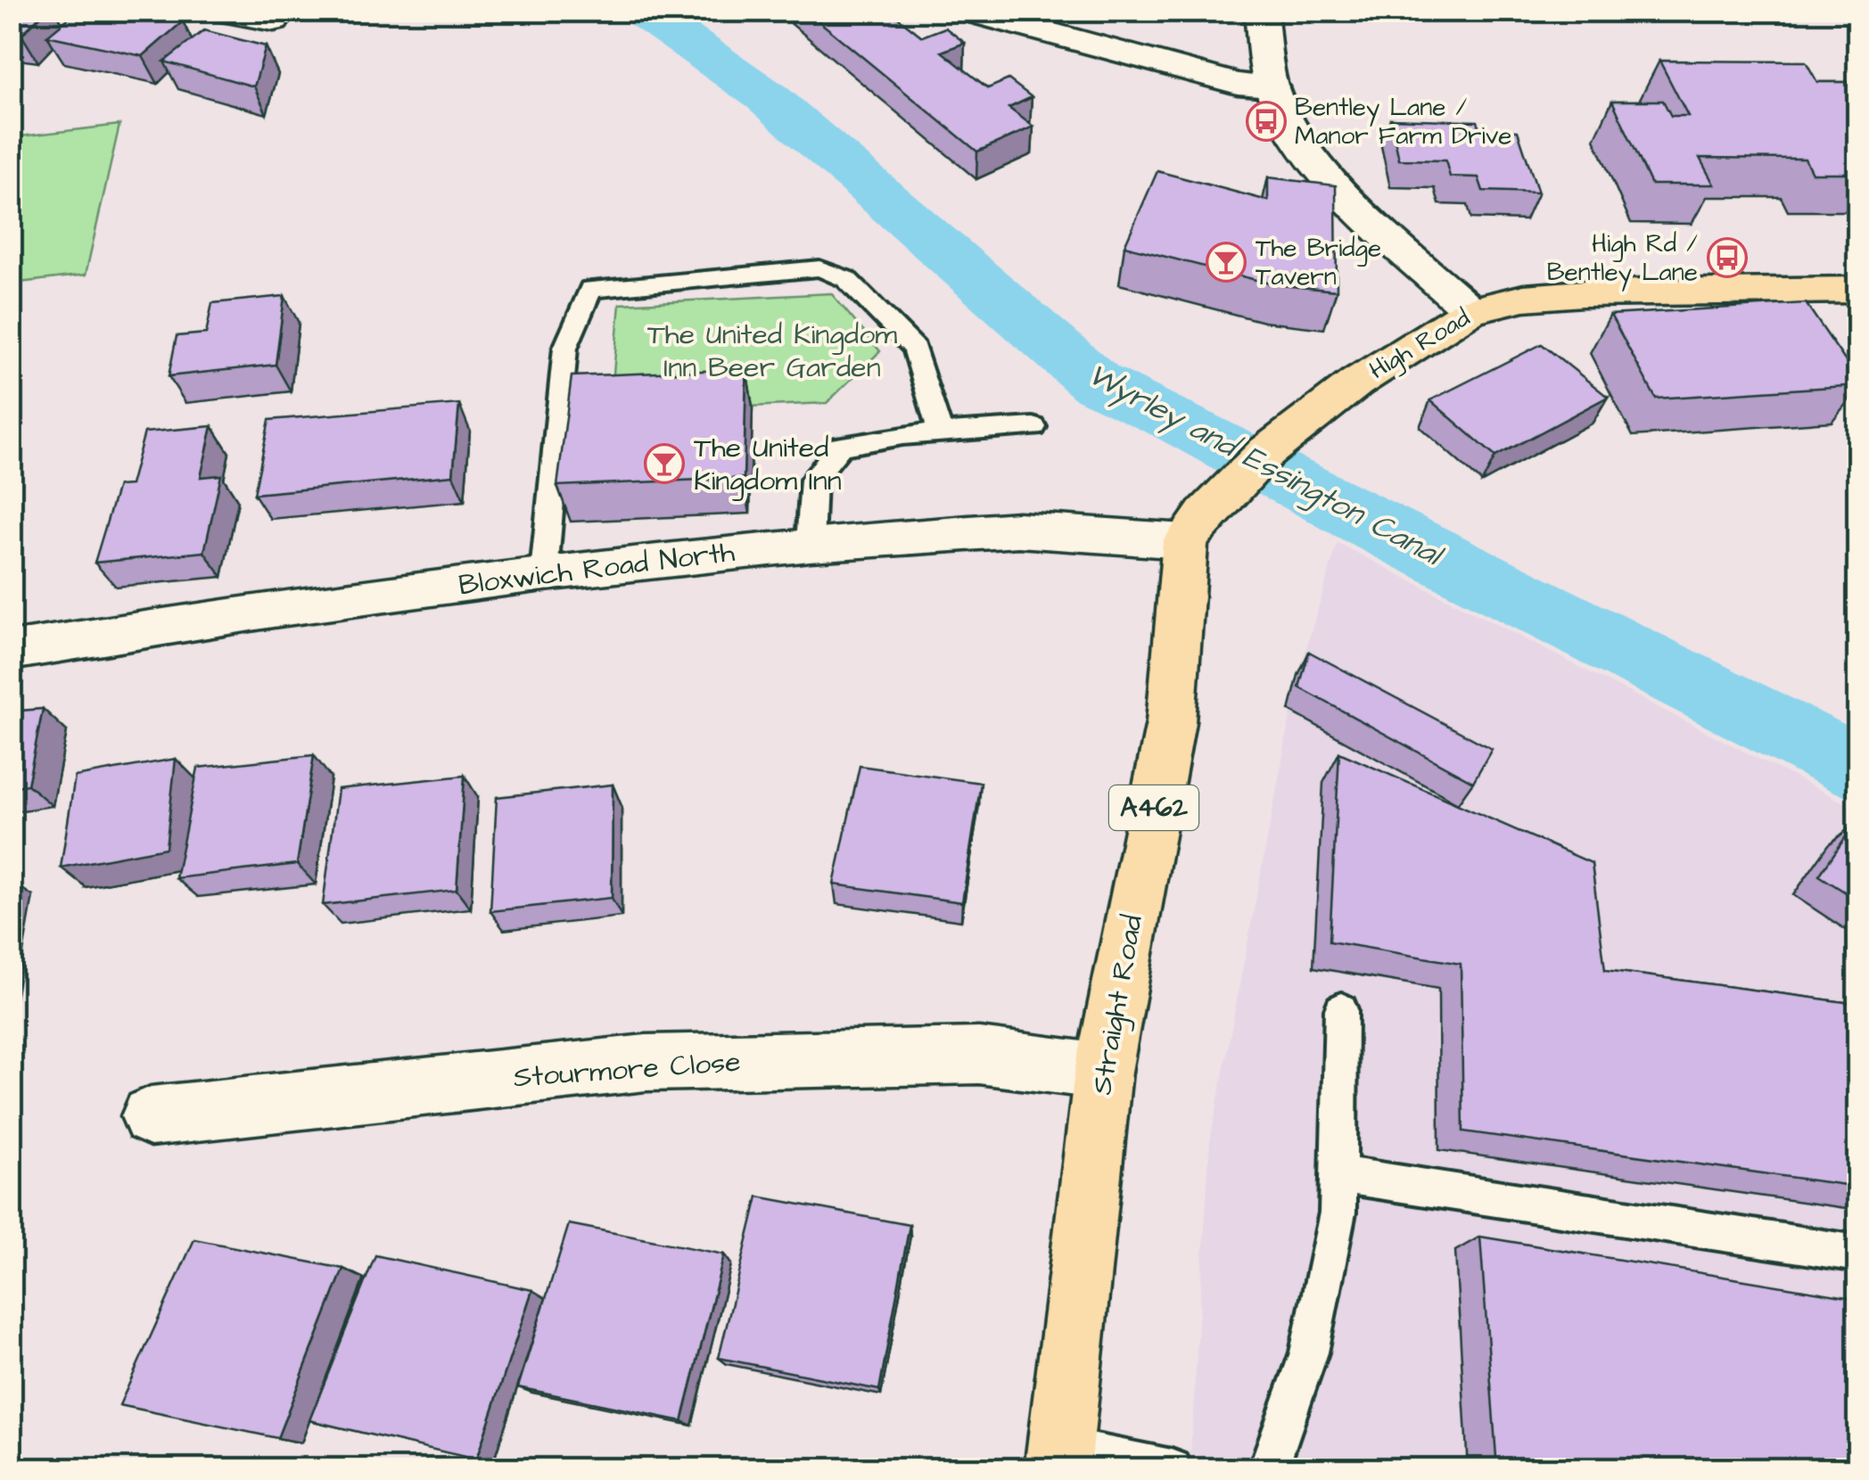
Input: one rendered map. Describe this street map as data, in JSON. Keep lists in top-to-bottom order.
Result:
{
  "streets": {
    "main road": ["High Road", "A462", "Straight Road"],
    "street": ["Bloxwich Road North", "Stourmore Close"]
  },
  "crossings": [
    ["High Road", "Bloxwich Road North"],
    ["High Road", "Straight Road"],
    ["Bloxwich Road North", "Straight Road"],
    ["Straight Road", "Stourmore Close"]
  ],
  "water": ["Wyrley and Essington Canal"],
  "parks": ["The United Kingdom Inn Beer Garden"],
  "places": {
    "bus stop": ["Bentley Lane / Manor Farm Drive", "High Rd / Bentley Lane"],
    "bar": ["The Bridge Tavern", "The United Kingdom Inn"]
  }
}
